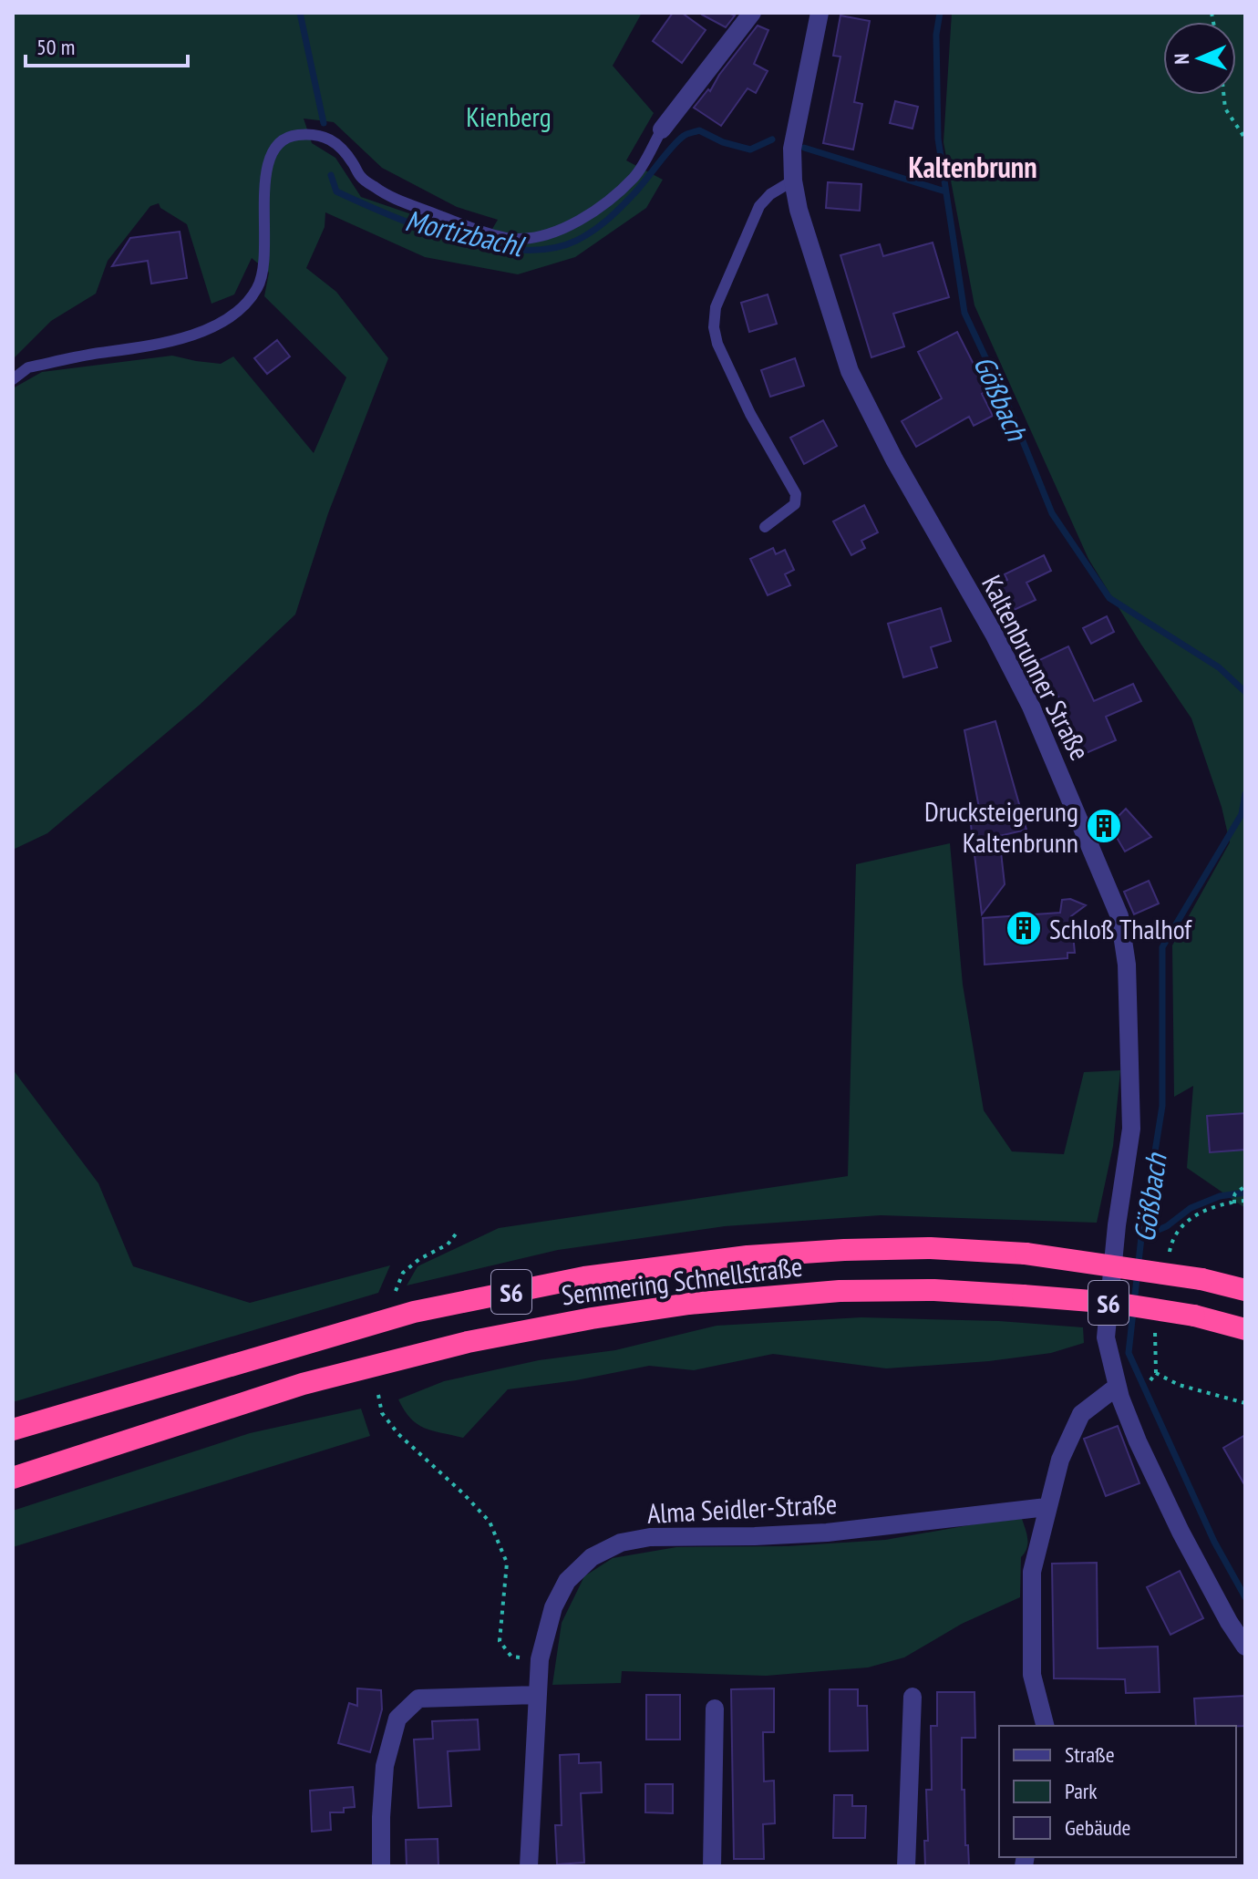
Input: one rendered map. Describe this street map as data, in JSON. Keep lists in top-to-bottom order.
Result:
{
  "streets": {
    "highway": ["Semmering Schnellstraße", "S6"],
    "street": ["Kaltenbrunner Straße", "Alma Seidler-Straße"]
  },
  "districts": ["Kaltenbrunn"],
  "water": ["Mortizbachl", "Gößbach"],
  "parks": ["Kienberg"],
  "places": {
    "building": ["Drucksteigerung Kaltenbrunn", "Schloß Thalhof"]
  },
  "legend": ["Straße", "Park", "Gebäude"],
  "scale_bar": "50 m",
  "north": "left"
}
